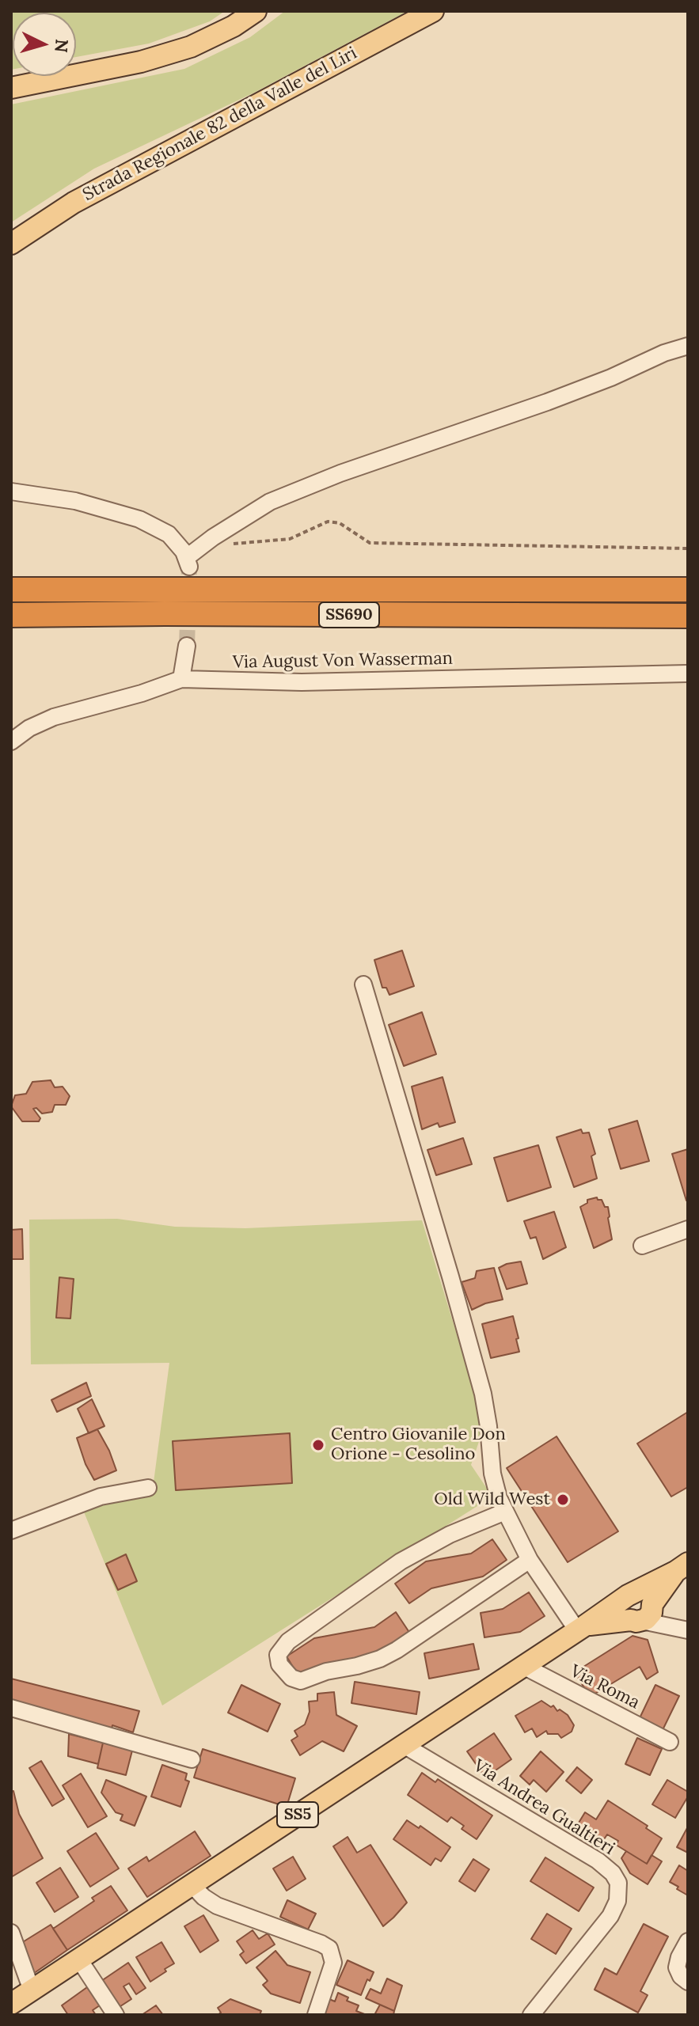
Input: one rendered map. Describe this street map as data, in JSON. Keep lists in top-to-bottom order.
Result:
{
  "streets": {
    "highway": ["SS690"],
    "main road": ["Strada Regionale 82 della Valle del Liri", "SS5"],
    "street": ["Via August Von Wasserman", "Via Roma", "Via Andrea Gualtieri"]
  },
  "crossings": [
    ["Via Roma", "SS5"],
    ["Via Andrea Gualtieri", "SS5"]
  ],
  "places": ["Centro Giovanile Don Orione - Cesolino", "Old Wild West"],
  "north": "right"
}
